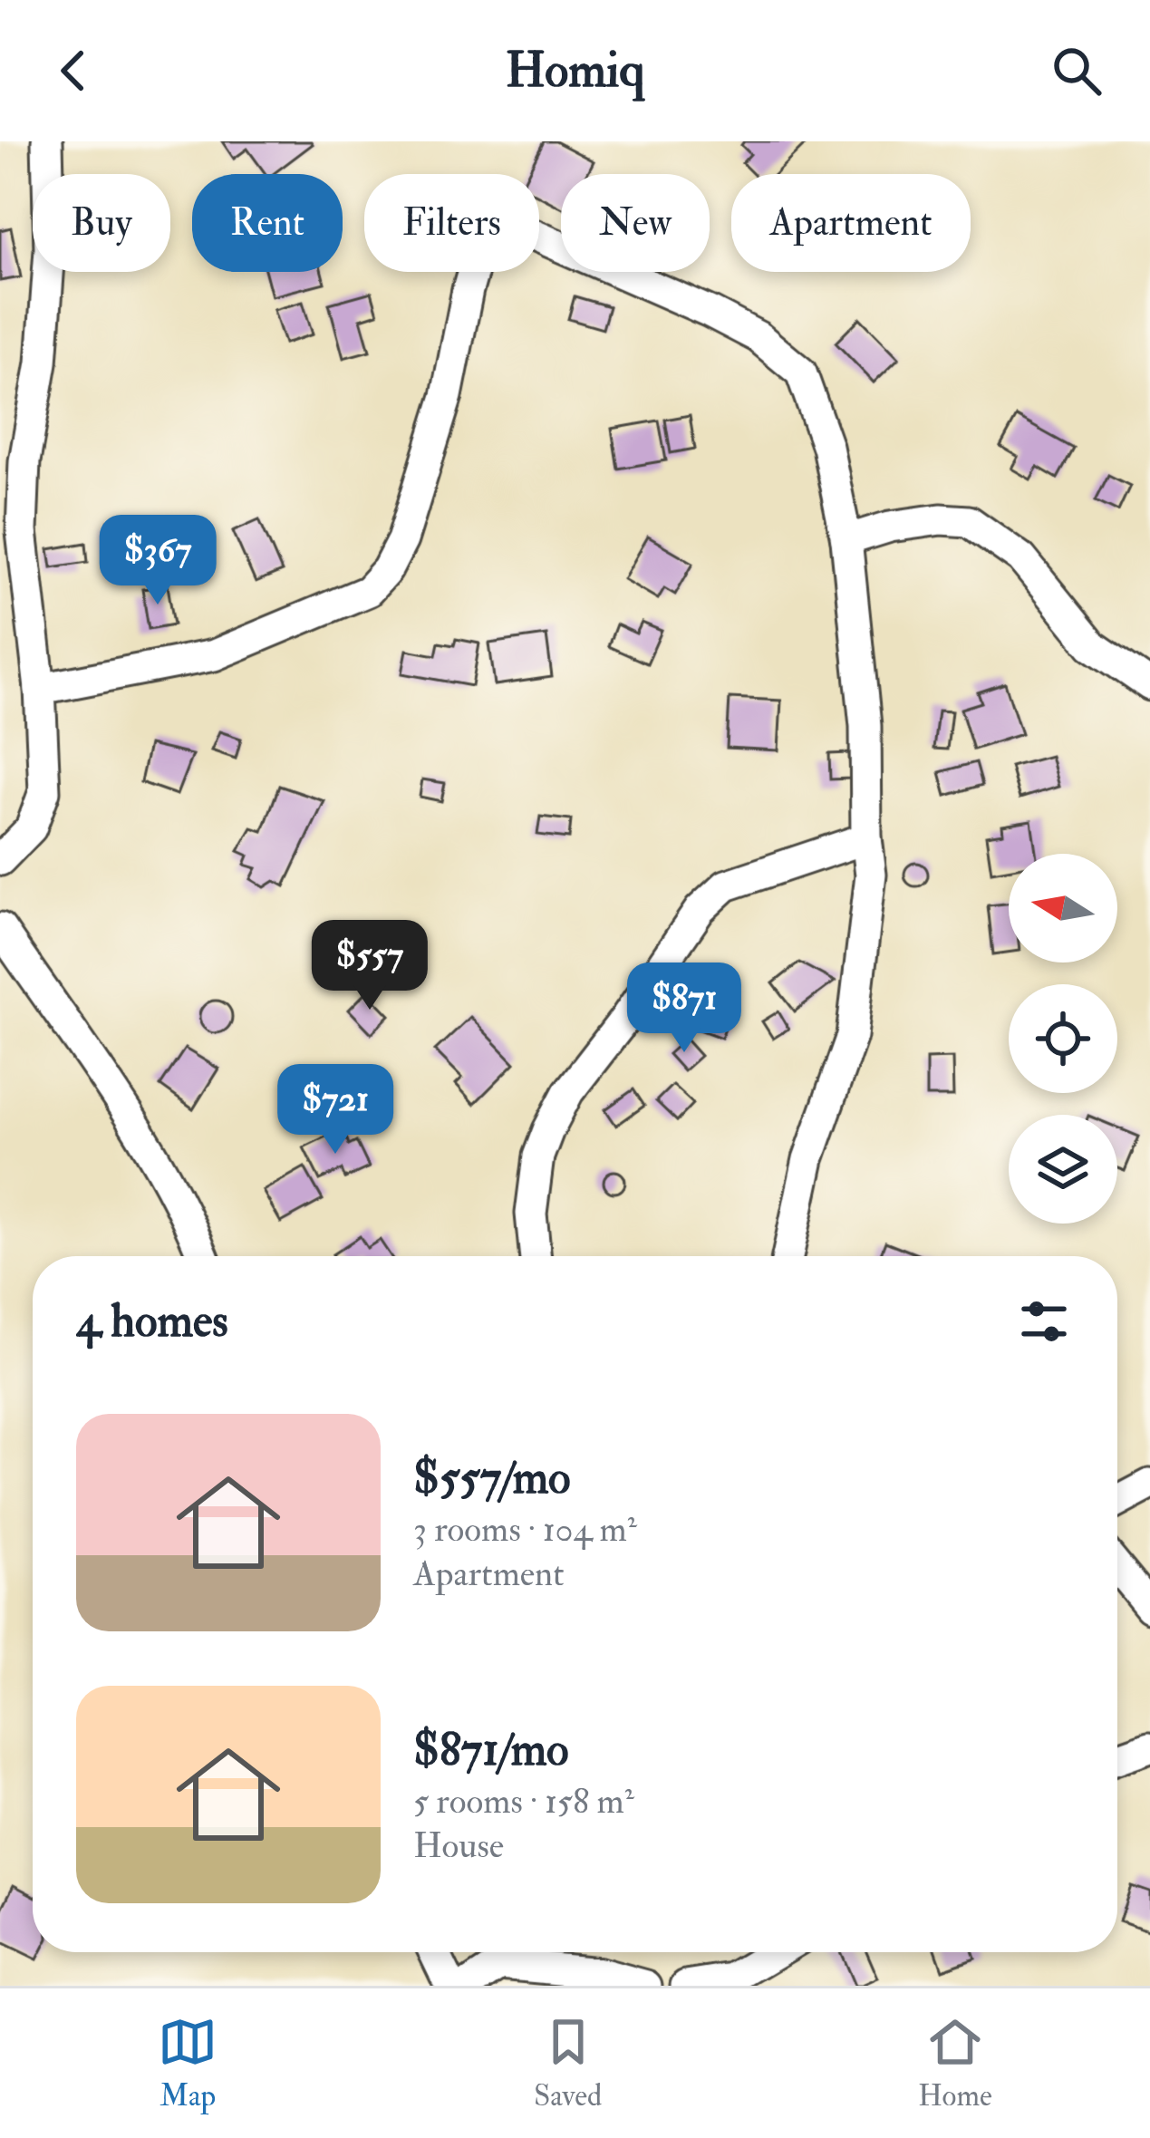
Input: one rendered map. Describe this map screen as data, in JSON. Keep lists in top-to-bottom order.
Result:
{
  "north": "left",
  "page": {
    "header": "Homiq",
    "chip": [
      "Buy",
      "Rent",
      "Filters",
      "New",
      "Apartment"
    ],
    "price": [
      "$367",
      "$557",
      "$871",
      "$721"
    ],
    "heading": "4 homes",
    "list": [
      {
        "name": "$557/mo",
        "note": "3 rooms · 104 m² · Apartment"
      },
      {
        "name": "$871/mo",
        "note": "5 rooms · 158 m² · House"
      }
    ],
    "tabs": ["Map", "Saved", "Home"]
  }
}
